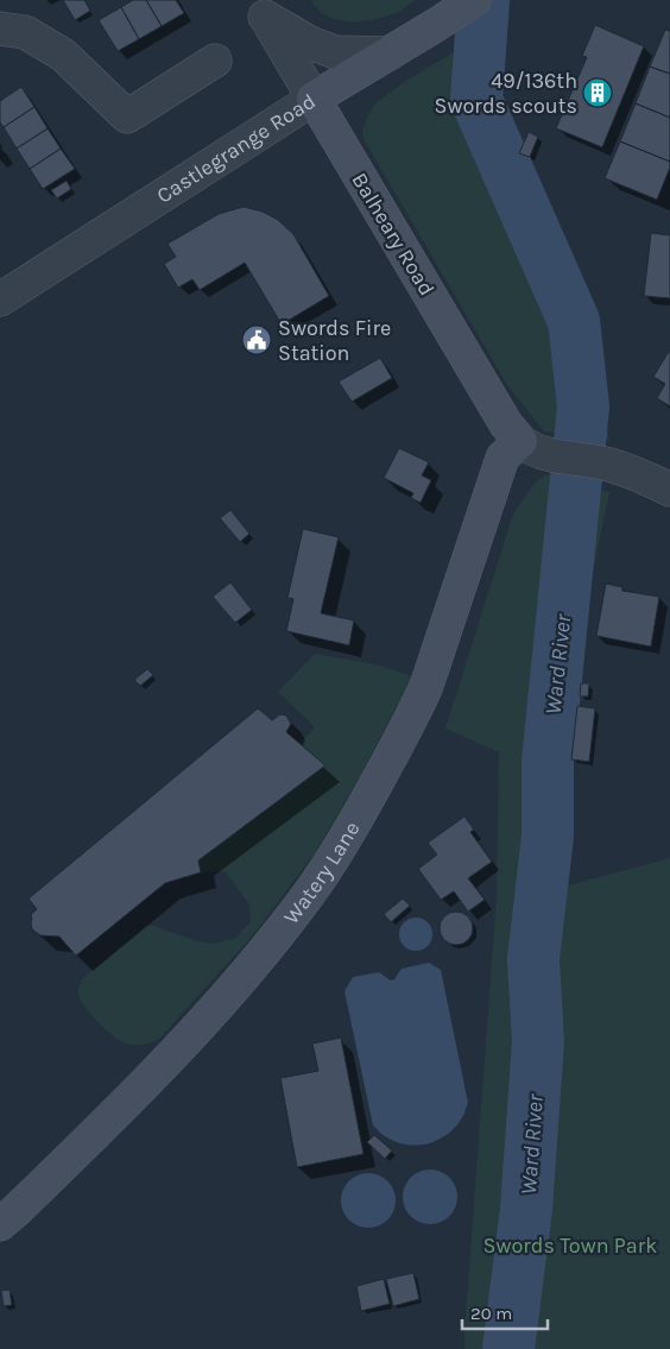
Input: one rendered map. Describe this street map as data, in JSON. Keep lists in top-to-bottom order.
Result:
{
  "streets": {
    "main road": ["Castlegrange Road", "Balheary Road", "Watery Lane"]
  },
  "crossings": [
    ["Castlegrange Road", "Balheary Road"],
    ["Balheary Road", "Watery Lane"]
  ],
  "water": ["Ward River"],
  "parks": ["Swords Town Park"],
  "places": {
    "building": ["49/136th Swords scouts"],
    "public building": ["Swords Fire Station"]
  },
  "scale_bar": "20 m"
}
